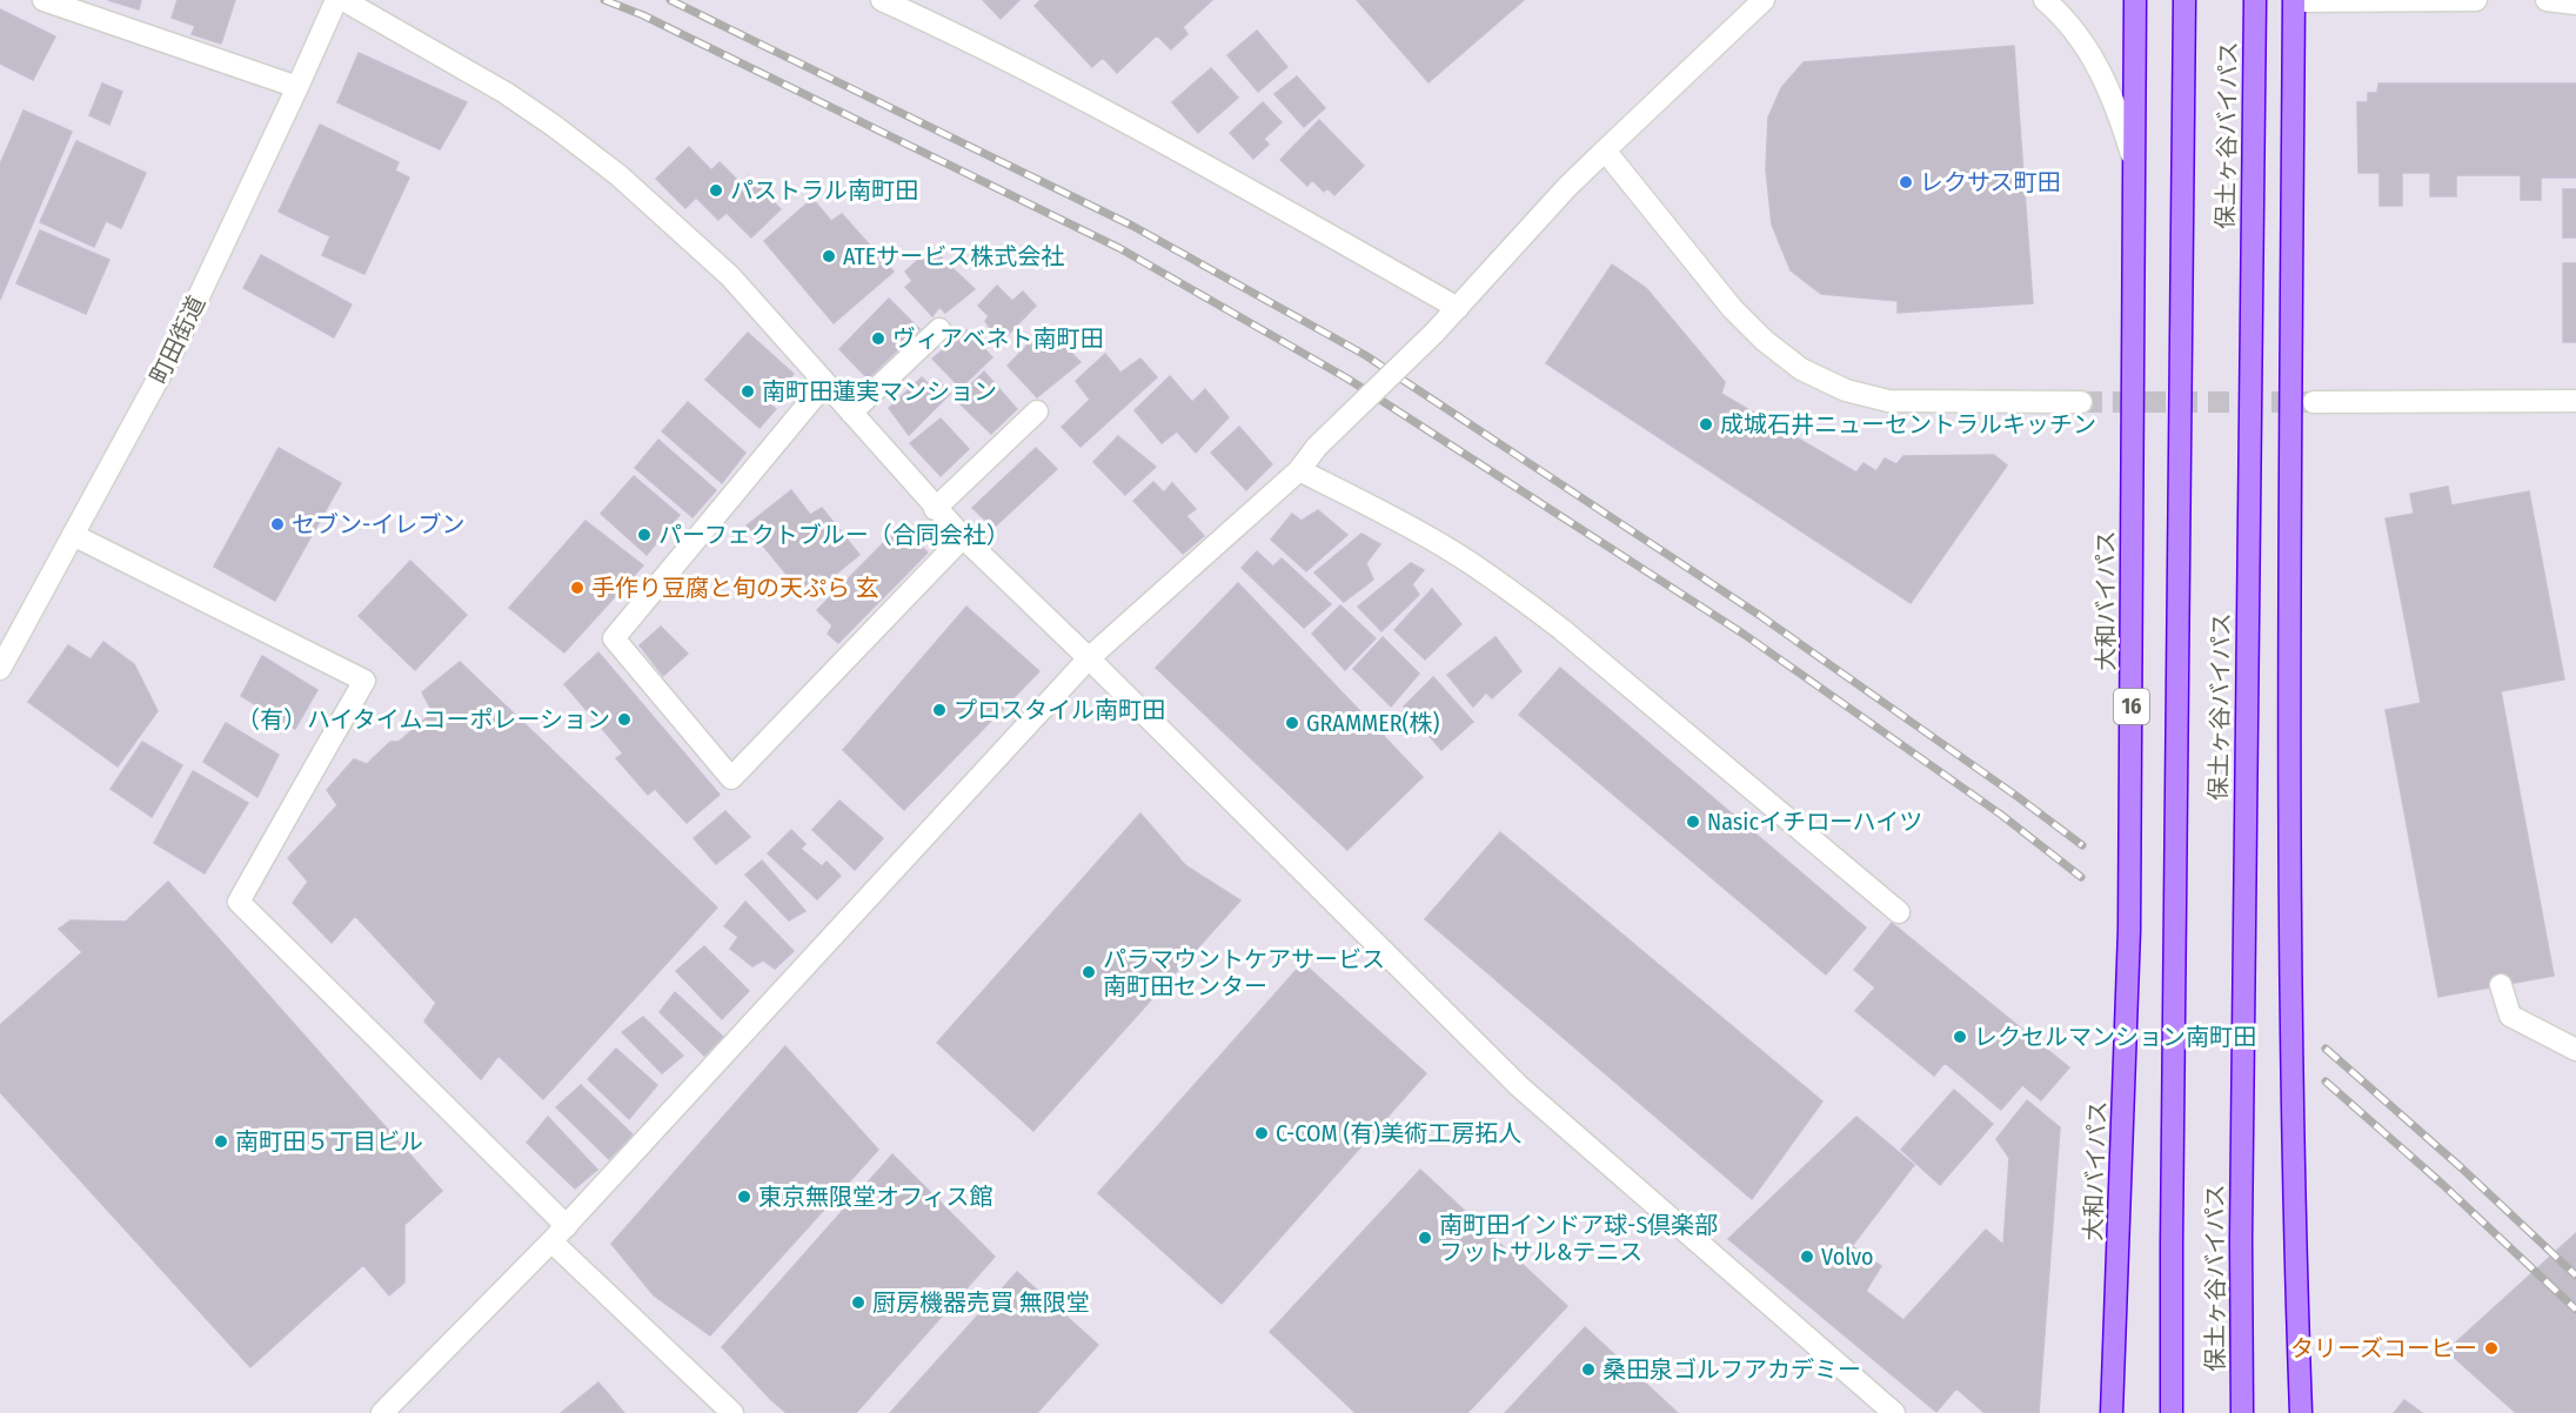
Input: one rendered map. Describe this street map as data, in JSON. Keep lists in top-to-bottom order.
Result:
{
  "streets": {
    "highway": ["保土ヶ谷バイパス", "大和バイパス", "16"],
    "street": ["町田街道"]
  },
  "places": [
    "レクサス町田",
    "パストラル南町田",
    "ATEサービス株式会社",
    "ヴィアベネト南町田",
    "南町田蓮実マンション",
    "成城石井ニューセントラルキッチン",
    "セブン-イレブン",
    "パーフェクトブルー（合同会社）",
    "手作り豆腐と旬の天ぷら 玄",
    "プロスタイル南町田",
    "（有）ハイタイムコーポレーション",
    "GRAMMER(株)",
    "Nasicイチローハイツ",
    "パラマウントケアサービス 南町田センター",
    "レクセルマンション南町田",
    "C-COM (有)美術工房拓人",
    "南町田５丁目ビル",
    "東京無限堂オフィス館",
    "南町田インドア球-S倶楽部 フットサル&テニス",
    "Volvo",
    "厨房機器売買 無限堂",
    "タリーズコーヒー",
    "桑田泉ゴルフアカデミー"
  ]
}
